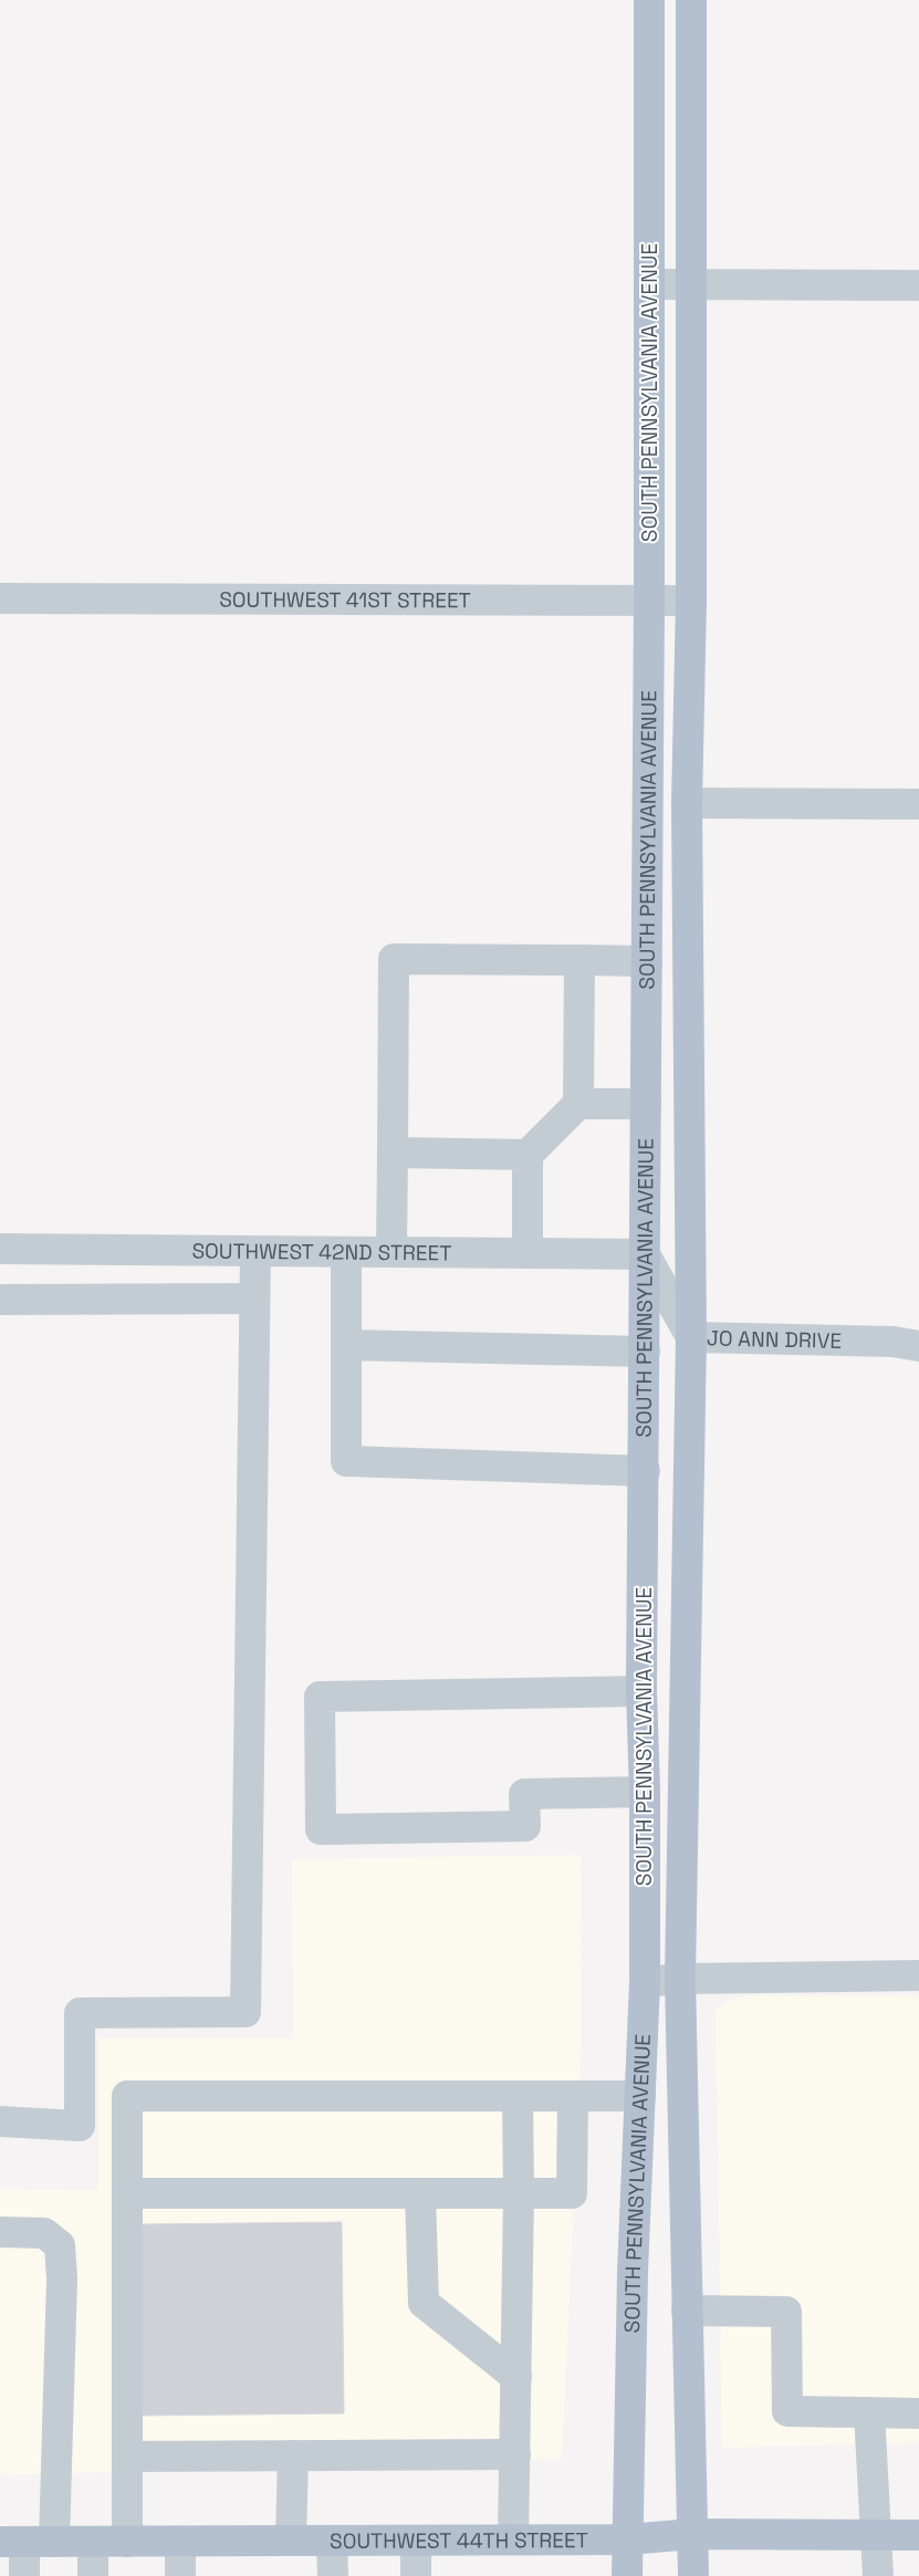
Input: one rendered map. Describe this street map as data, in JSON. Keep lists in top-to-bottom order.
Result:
{
  "streets": {
    "main road": ["SOUTH PENNSYLVANIA AVENUE", "SOUTHWEST 44TH STREET"],
    "street": ["SOUTHWEST 41ST STREET", "SOUTHWEST 42ND STREET", "JO ANN DRIVE"]
  },
  "crossings": [
    ["SOUTH PENNSYLVANIA AVENUE", "SOUTHWEST 41ST STREET"],
    ["SOUTH PENNSYLVANIA AVENUE", "SOUTHWEST 42ND STREET"],
    ["SOUTH PENNSYLVANIA AVENUE", "JO ANN DRIVE"],
    ["SOUTH PENNSYLVANIA AVENUE", "SOUTHWEST 44TH STREET"],
    ["SOUTHWEST 42ND STREET", "JO ANN DRIVE"]
  ]
}
